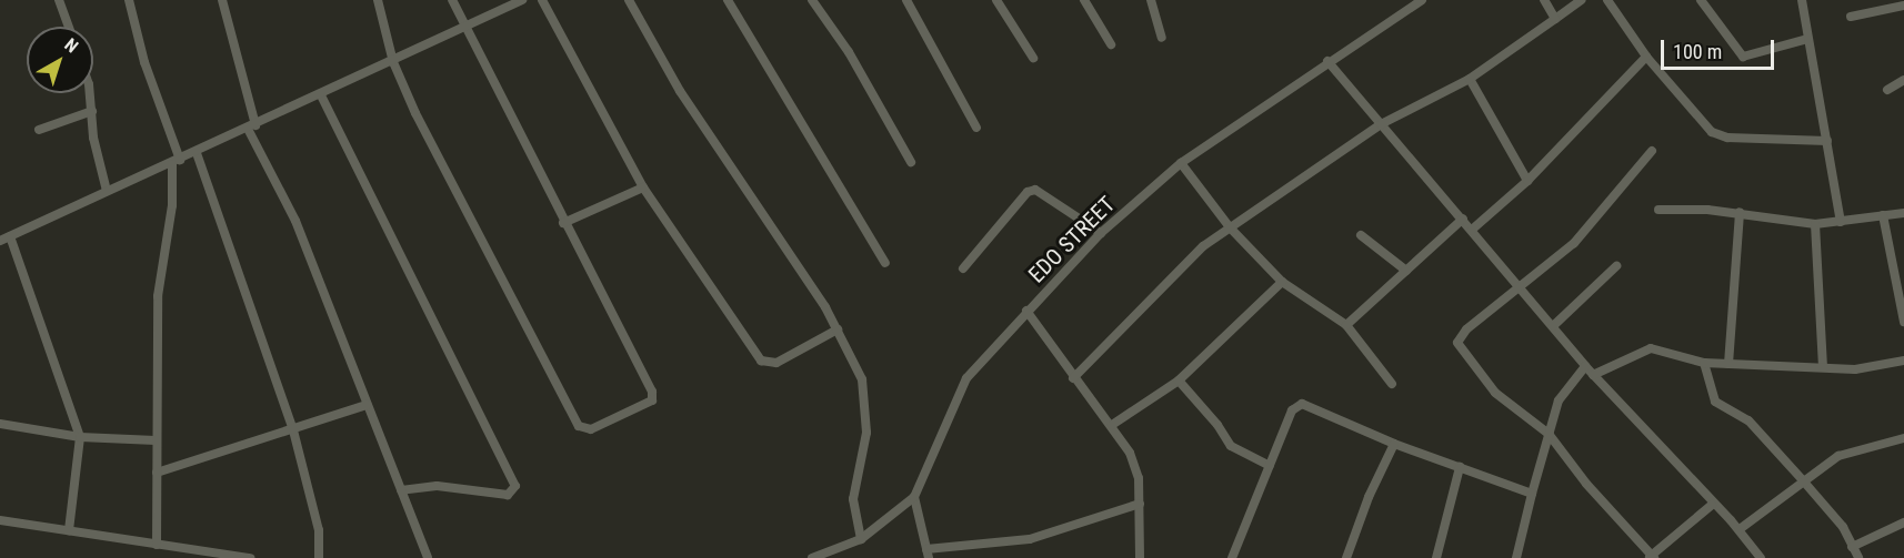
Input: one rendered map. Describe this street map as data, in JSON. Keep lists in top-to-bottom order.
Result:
{
  "streets": {
    "street": ["EDO STREET"]
  },
  "scale_bar": "100 m",
  "north": "top right"
}
